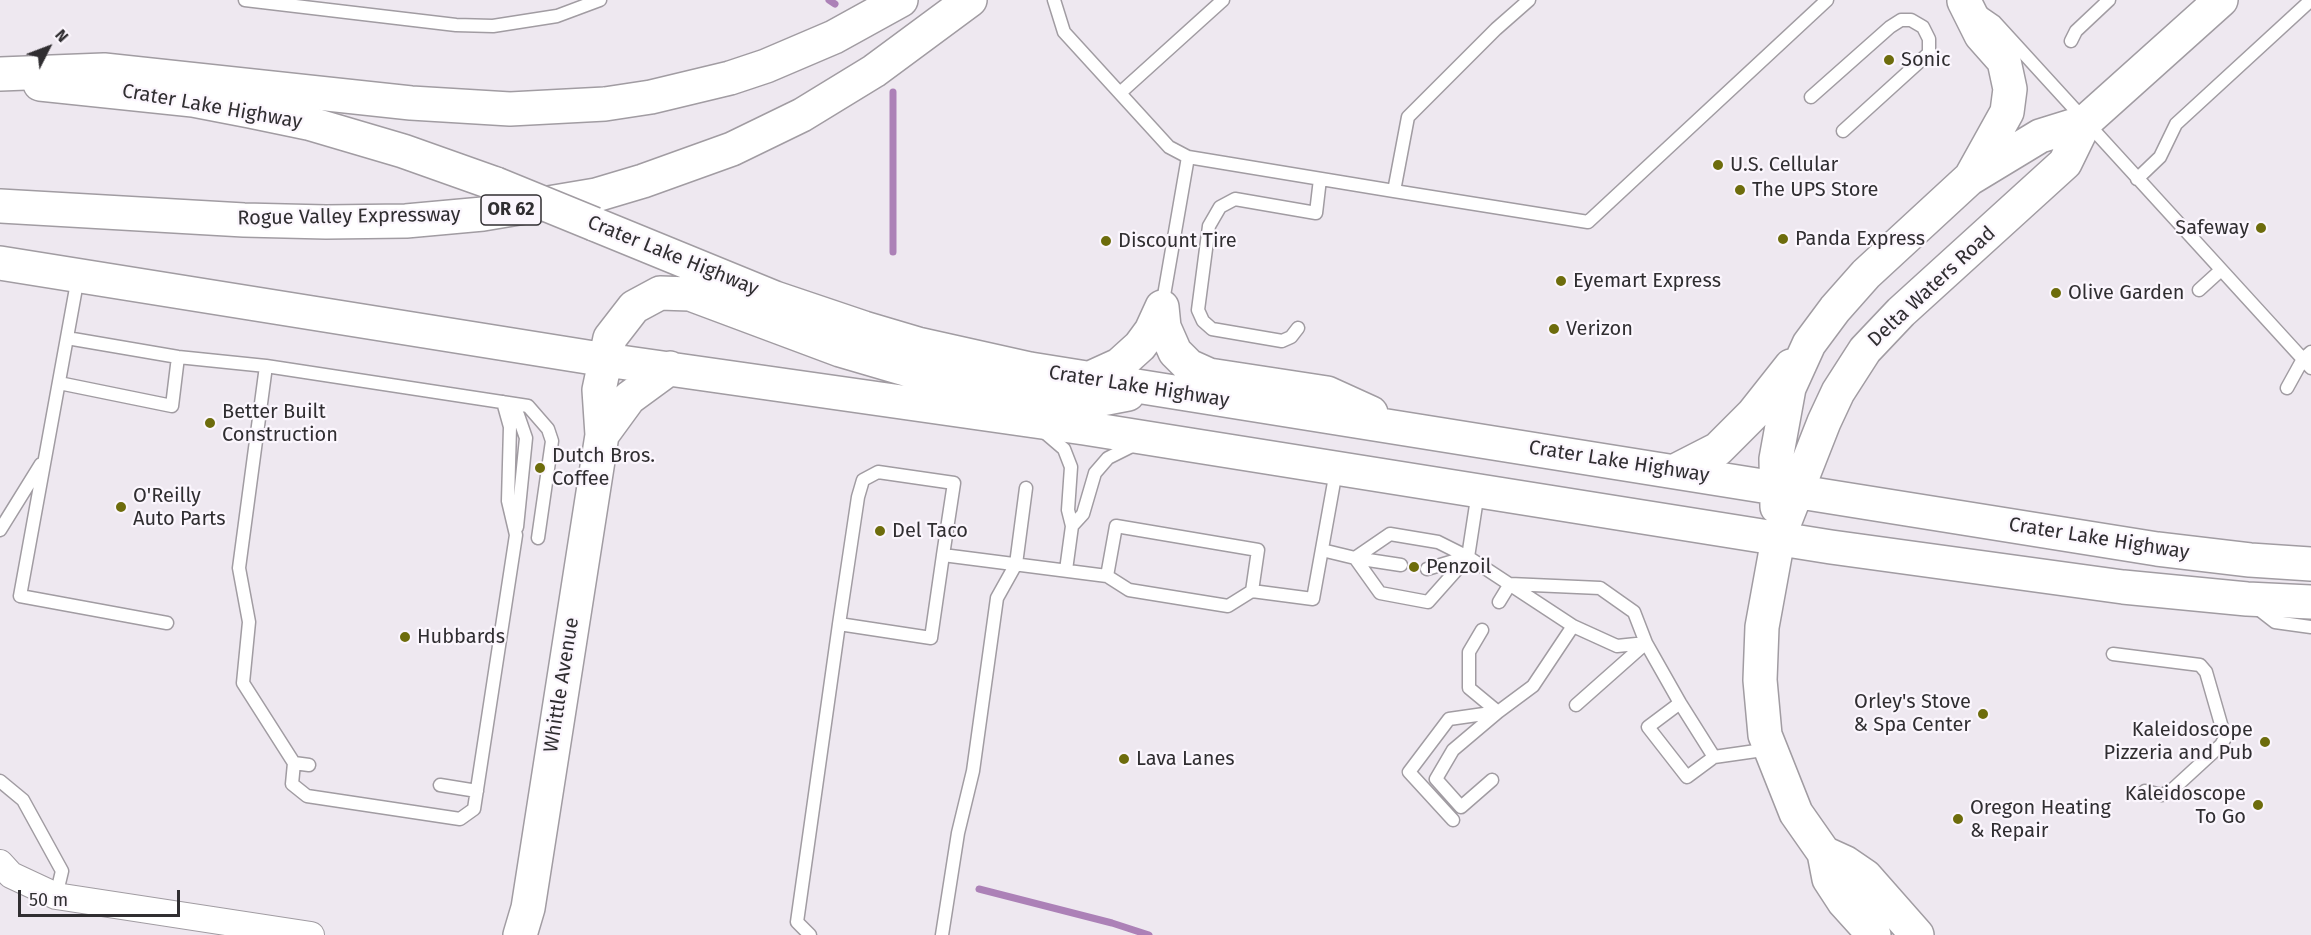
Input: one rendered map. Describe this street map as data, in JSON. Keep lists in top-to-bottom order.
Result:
{
  "streets": {
    "main road": [
      "Crater Lake Highway",
      "OR 62",
      "Rogue Valley Expressway",
      "Delta Waters Road",
      "Whittle Avenue"
    ]
  },
  "crossings": [
    ["Crater Lake Highway", "Delta Waters Road"]
  ],
  "places": [
    "Sonic",
    "U.S. Cellular",
    "The UPS Store",
    "Safeway",
    "Panda Express",
    "Discount Tire",
    "Eyemart Express",
    "Olive Garden",
    "Verizon",
    "Better Built Construction",
    "Dutch Bros. Coffee",
    "O'Reilly Auto Parts",
    "Del Taco",
    "Penzoil",
    "Hubbards",
    "Orley's Stove & Spa Center",
    "Kaleidoscope Pizzeria and Pub",
    "Lava Lanes",
    "Kaleidoscope To Go",
    "Oregon Heating & Repair"
  ],
  "scale_bar": "50 m",
  "north": "top right"
}
